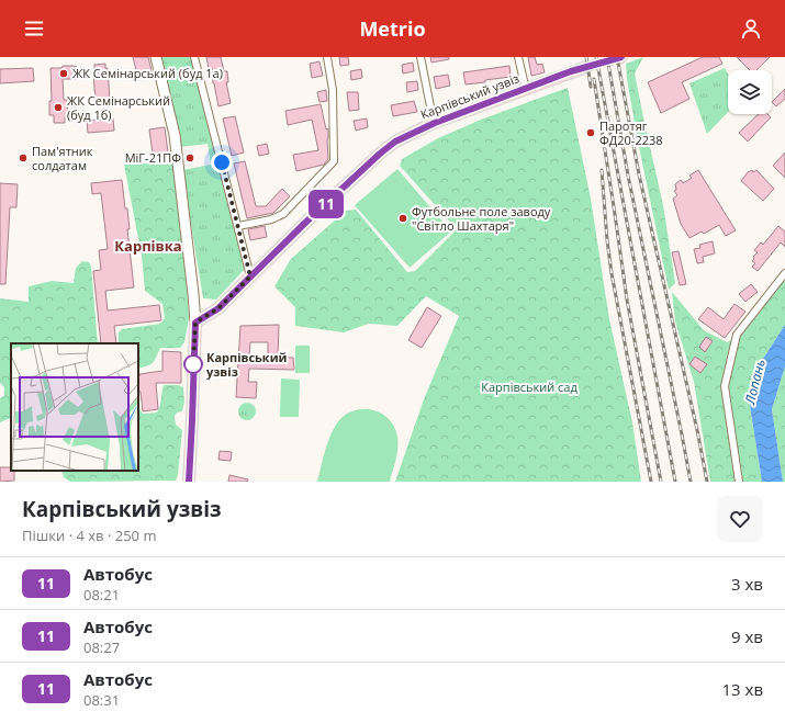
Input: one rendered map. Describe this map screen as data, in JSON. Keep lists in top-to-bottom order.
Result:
{
  "streets": {
    "main road": ["Карпівський узвіз"]
  },
  "districts": ["Карпівка"],
  "water": ["Лопань"],
  "parks": ["Карпівський сад"],
  "places": [
    "ЖК Семінарський (буд 1а)",
    "ЖК Семінарський (буд 1б)",
    "Паротяг ФД20-2238",
    "Пам'ятник солдатам",
    "МіГ-21ПФ",
    "Футбольне поле заводу \"Світло Шахтаря\"",
    "Карпівський узвіз"
  ],
  "lines": ["bus line 11"],
  "page": {
    "header": "Metrio",
    "on_map": "11",
    "heading": ["Карпівський узвіз", "Пішки · 4 хв · 250 m"],
    "list": [
      {
        "mark": "11",
        "name": "Автобус",
        "note": "08:21",
        "value": "3 хв"
      },
      {
        "mark": "11",
        "name": "Автобус",
        "note": "08:27",
        "value": "9 хв"
      },
      {
        "mark": "11",
        "name": "Автобус",
        "note": "08:31",
        "value": "13 хв"
      }
    ]
  }
}
